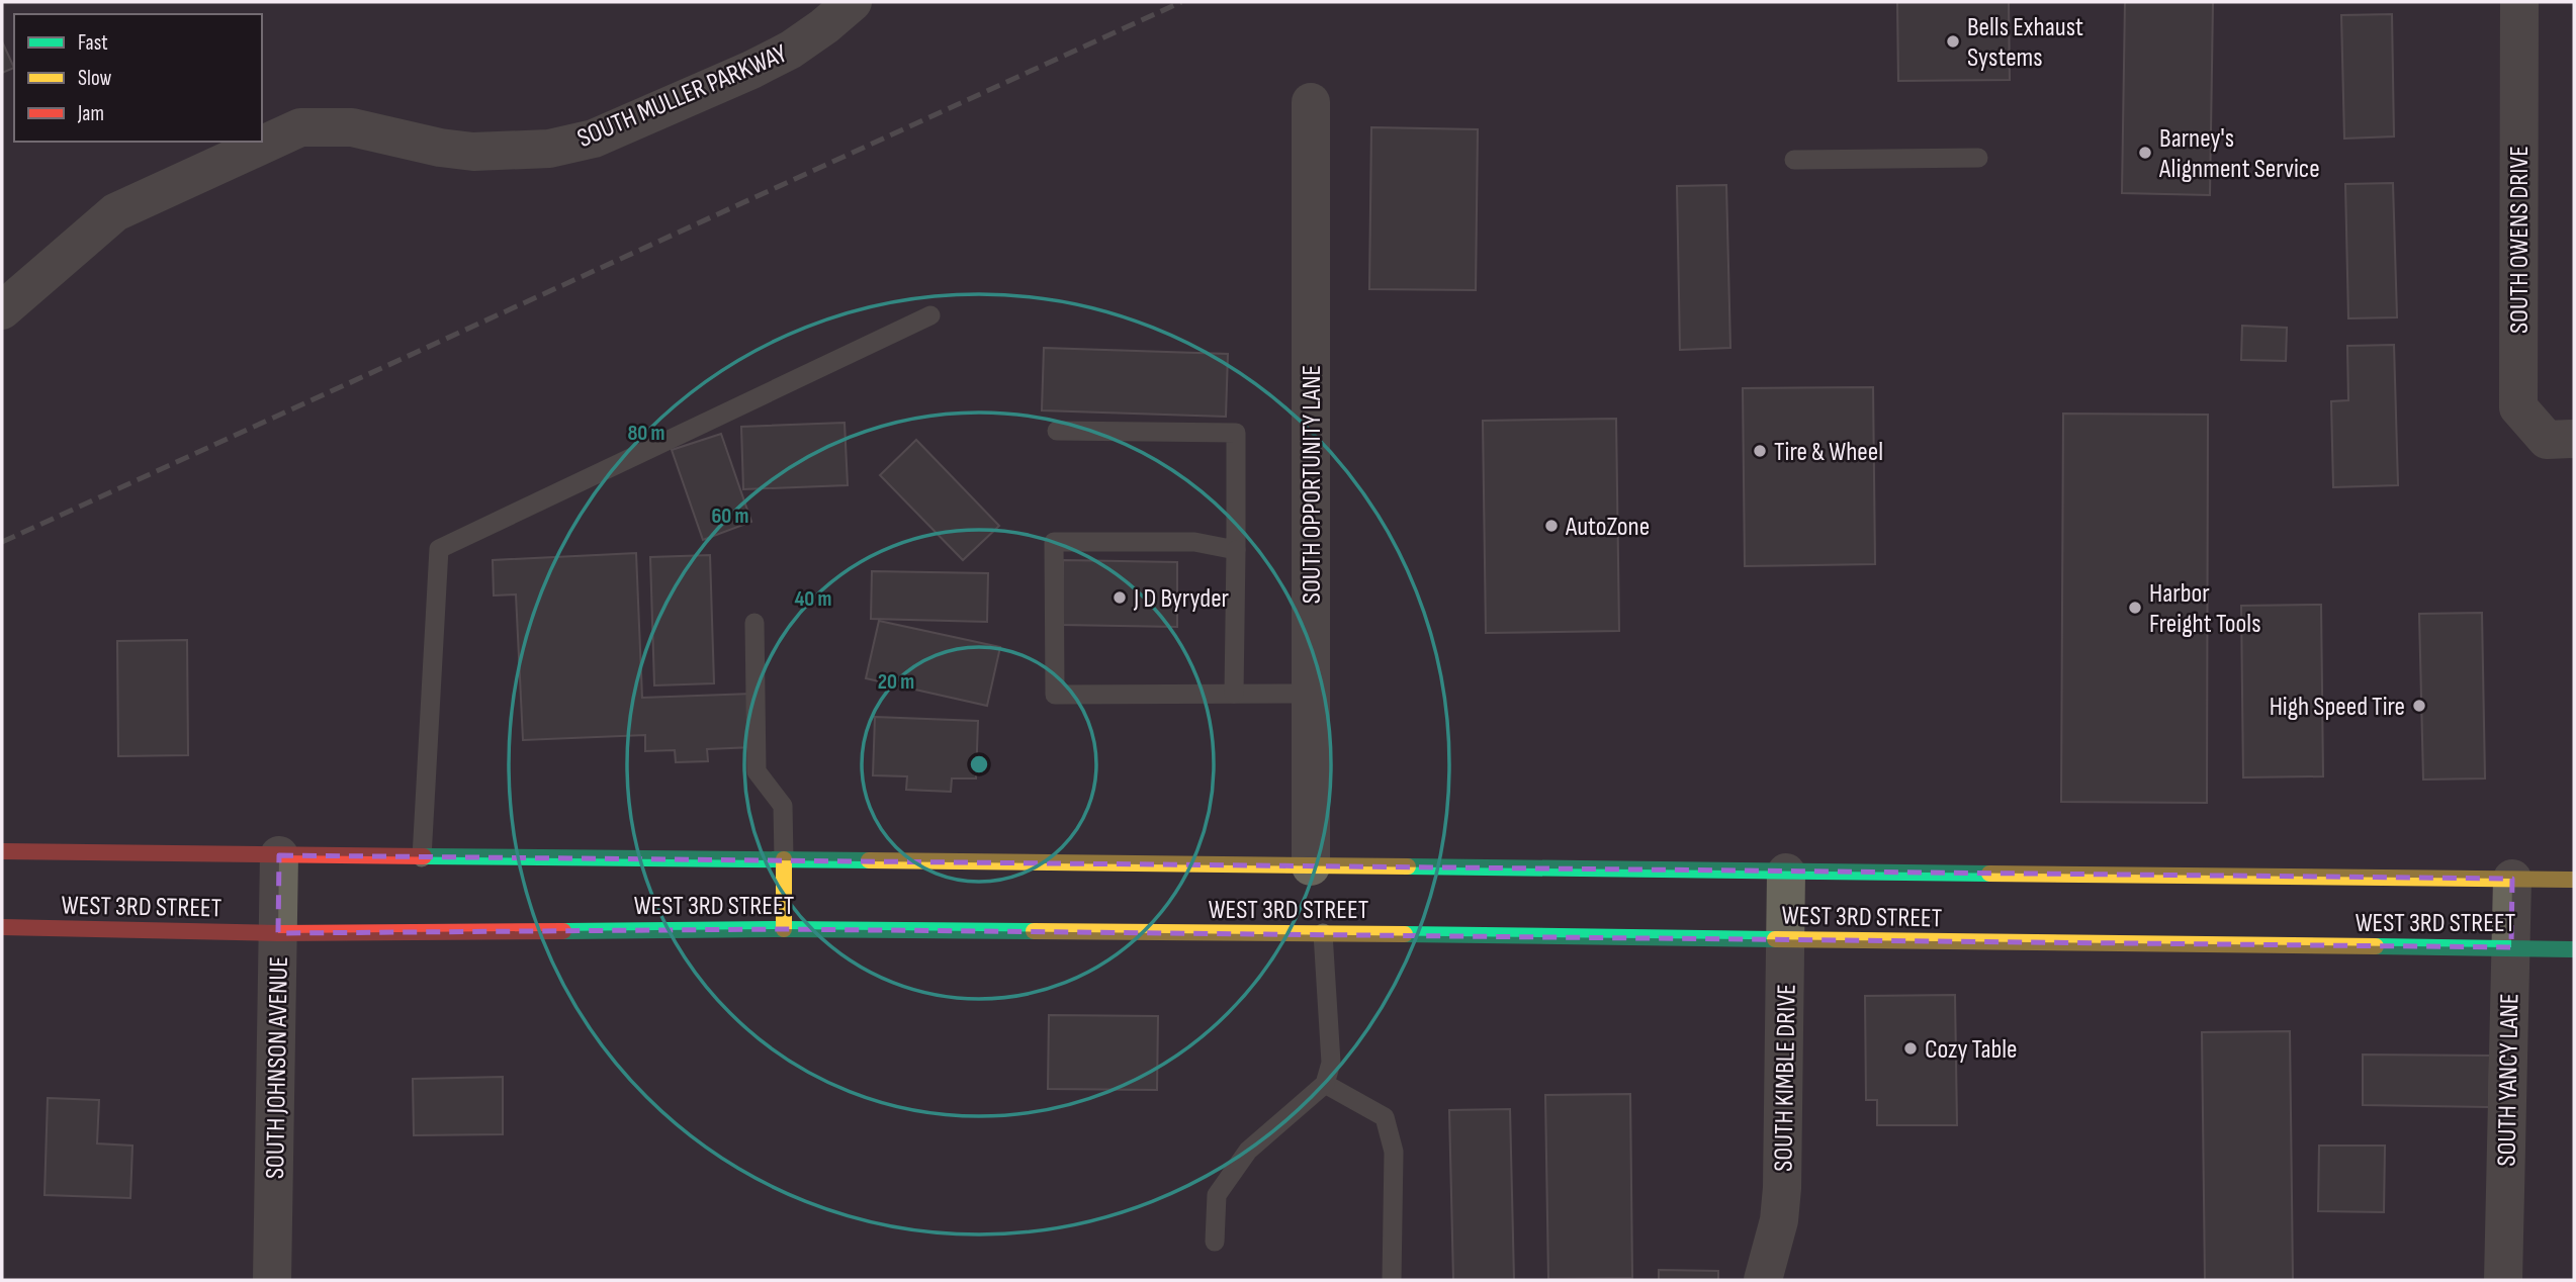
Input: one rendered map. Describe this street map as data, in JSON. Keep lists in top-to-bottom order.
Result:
{
  "streets": {
    "main road": ["WEST 3RD STREET"],
    "street": [
      "SOUTH MULLER PARKWAY",
      "SOUTH OWENS DRIVE",
      "SOUTH OPPORTUNITY LANE",
      "SOUTH JOHNSON AVENUE",
      "SOUTH KIMBLE DRIVE",
      "SOUTH YANCY LANE"
    ]
  },
  "crossings": [
    ["SOUTH OPPORTUNITY LANE", "WEST 3RD STREET"],
    ["WEST 3RD STREET", "SOUTH JOHNSON AVENUE"],
    ["WEST 3RD STREET", "SOUTH KIMBLE DRIVE"],
    ["WEST 3RD STREET", "SOUTH YANCY LANE"]
  ],
  "places": [
    "Bells Exhaust Systems",
    "Barney's Alignment Service",
    "Tire & Wheel",
    "AutoZone",
    "J D Byryder",
    "Harbor Freight Tools",
    "High Speed Tire",
    "Cozy Table"
  ],
  "legend": ["Fast", "Slow", "Jam"],
  "rings": [
    "80 m",
    "60 m",
    "40 m",
    "20 m"
  ]
}
